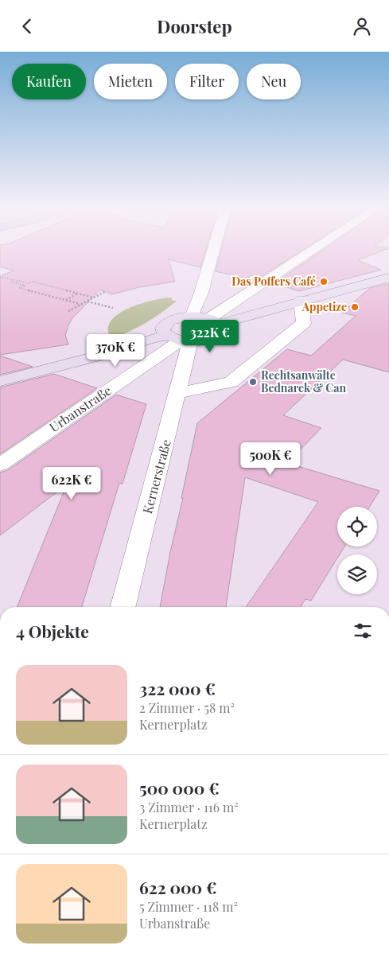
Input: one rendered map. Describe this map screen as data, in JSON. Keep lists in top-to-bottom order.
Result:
{
  "streets": {
    "street": ["Urbanstraße", "Kernerstraße"]
  },
  "crossings": [
    ["Urbanstraße", "Kernerstraße"]
  ],
  "places": ["Das Poffers Café", "Appetize", "Rechtsanwälte Bednarek & Can"],
  "page": {
    "header": "Doorstep",
    "chip": [
      "Kaufen",
      "Mieten",
      "Filter",
      "Neu"
    ],
    "price": [
      "322K €",
      "370K €",
      "500K €",
      "622K €"
    ],
    "heading": "4 Objekte",
    "list": [
      {
        "name": "322 000 €",
        "note": "2 Zimmer · 58 m² · Kernerplatz"
      },
      {
        "name": "500 000 €",
        "note": "3 Zimmer · 116 m² · Kernerplatz"
      },
      {
        "name": "622 000 €",
        "note": "5 Zimmer · 118 m² · Urbanstraße"
      }
    ]
  }
}
